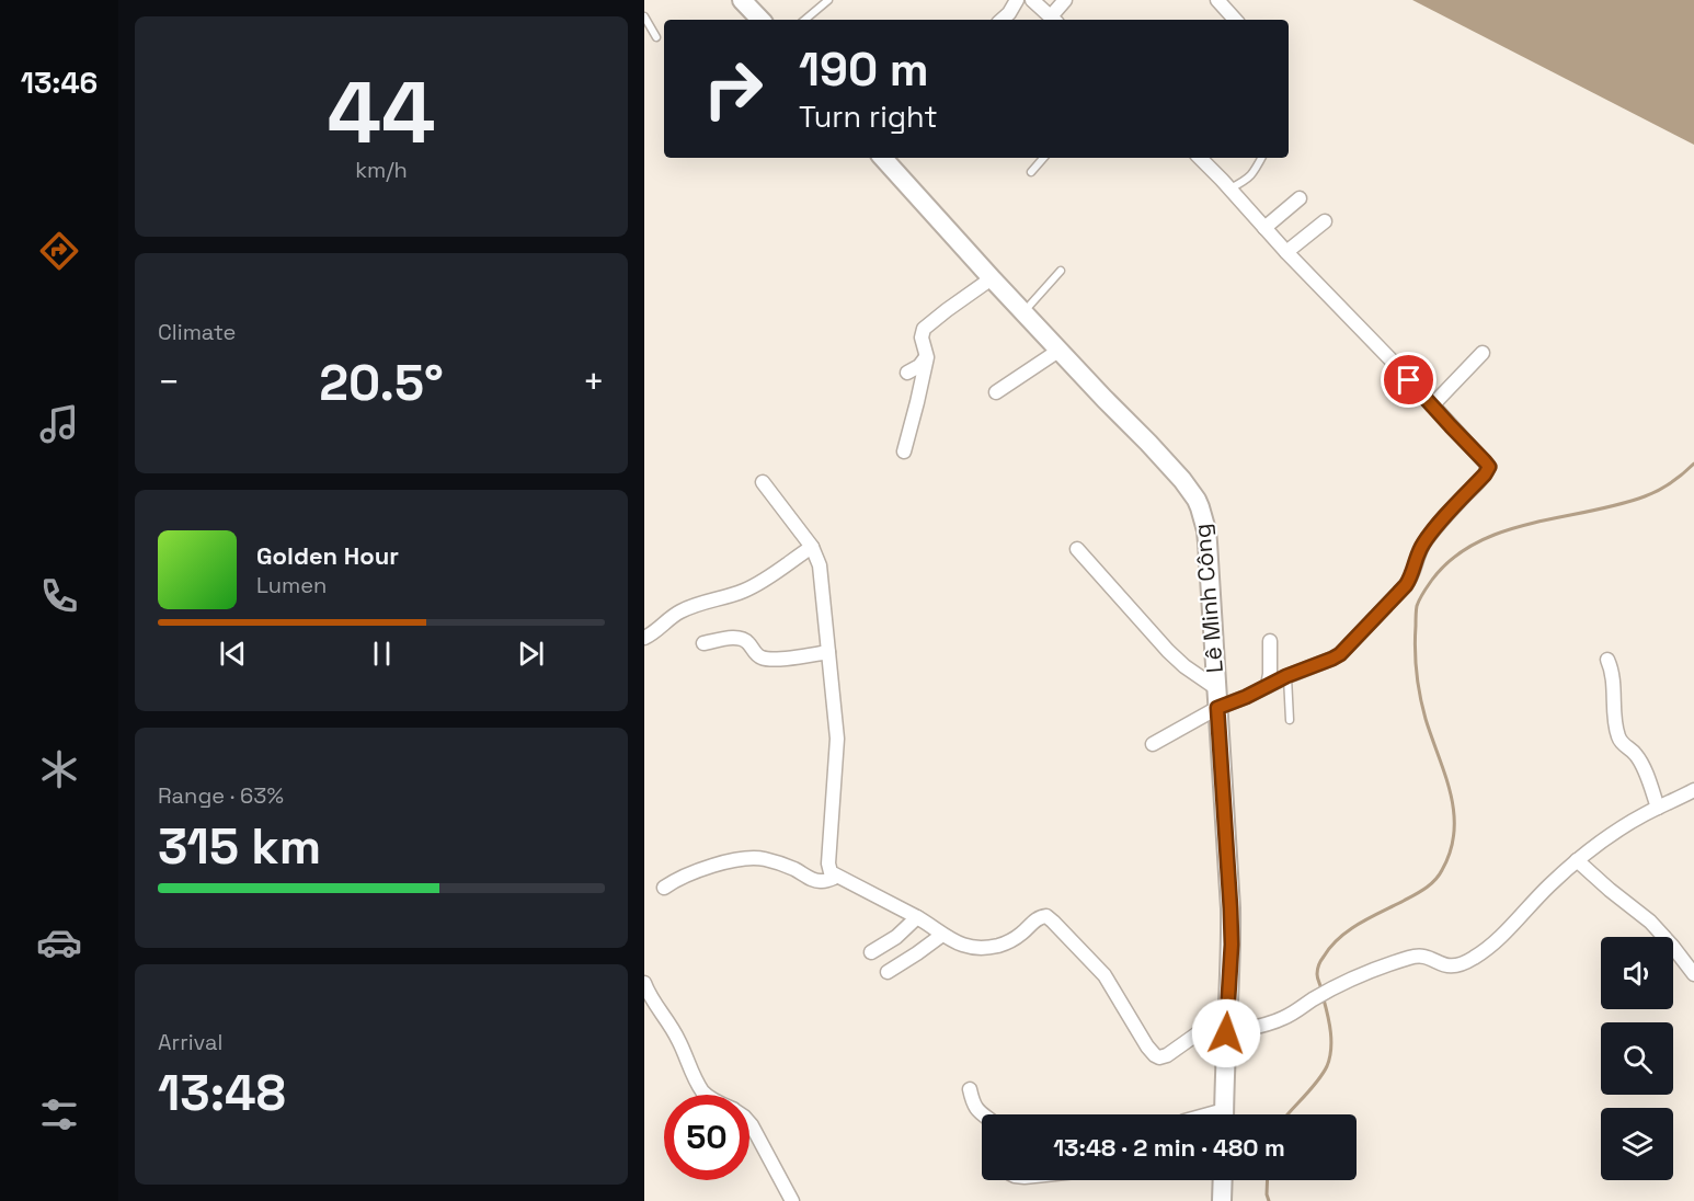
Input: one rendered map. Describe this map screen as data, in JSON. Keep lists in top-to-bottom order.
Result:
{
  "streets": {
    "main road": ["Lê Minh Công"]
  },
  "page": {
    "tabs": "13:46",
    "tile": [
      ["44", "km/h"],
      "Climate",
      ["Range · 63%", "315 km"],
      ["Arrival", "13:48"]
    ],
    "turn": ["190 m", "Turn right"],
    "heat": ["−", "20.5°", "+"],
    "song": ["Golden Hour", "Lumen"],
    "limit": "50",
    "trip": "13:48 · 2 min · 480 m"
  }
}
